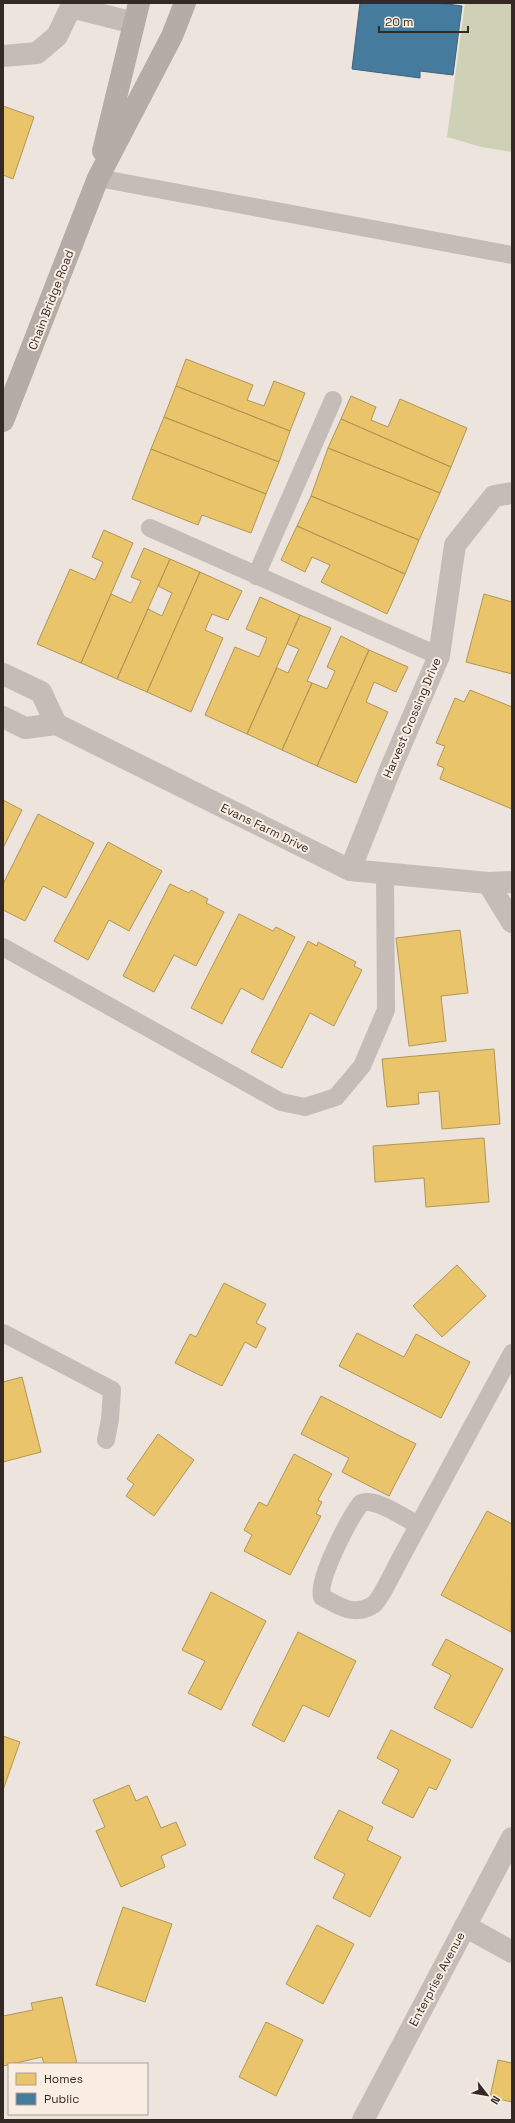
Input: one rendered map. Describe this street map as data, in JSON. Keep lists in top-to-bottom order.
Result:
{
  "streets": {
    "main road": ["Chain Bridge Road"],
    "street": ["Harvest Crossing Drive", "Evans Farm Drive", "Enterprise Avenue"]
  },
  "crossings": [
    ["Harvest Crossing Drive", "Evans Farm Drive"]
  ],
  "legend": ["Homes", "Public"],
  "scale_bar": "20 m",
  "north": "bottom right"
}
